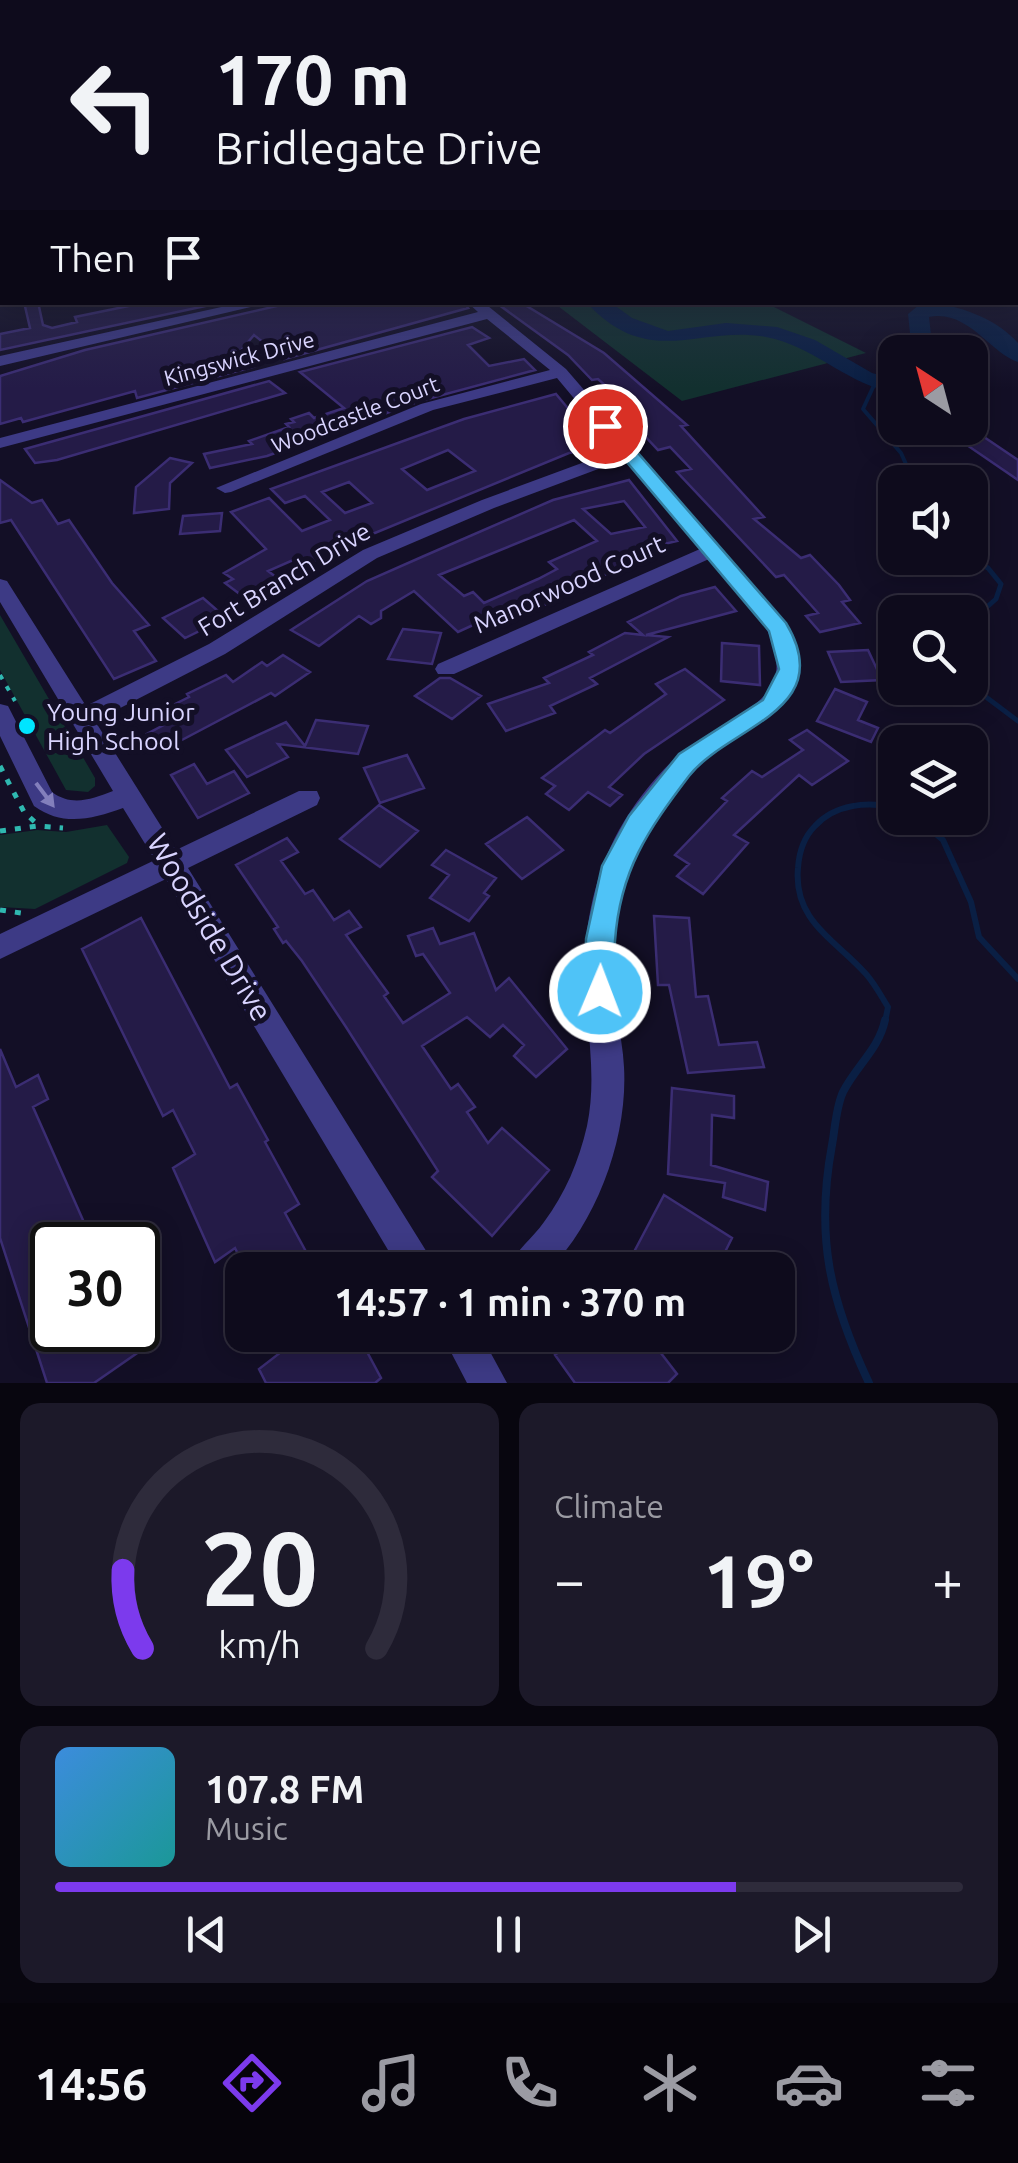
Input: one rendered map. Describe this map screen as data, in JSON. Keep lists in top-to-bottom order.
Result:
{
  "streets": {
    "street": [
      "Kingswick Drive",
      "Woodcastle Court",
      "Fort Branch Drive",
      "Manorwood Court",
      "Woodside Drive"
    ]
  },
  "crossings": [
    ["Fort Branch Drive", "Woodside Drive"]
  ],
  "places": ["Young Junior High School"],
  "north": "top left",
  "page": {
    "turn": ["170 m", "Bridlegate Drive"],
    "then": "Then",
    "limit": "30",
    "trip": "14:57 · 1 min · 370 m",
    "tile": "Climate",
    "heat": ["−", "19°", "+"],
    "song": ["107.8 FM", "Music"],
    "tabs": "14:56",
    "gauge": ["20", "km/h"]
  }
}
